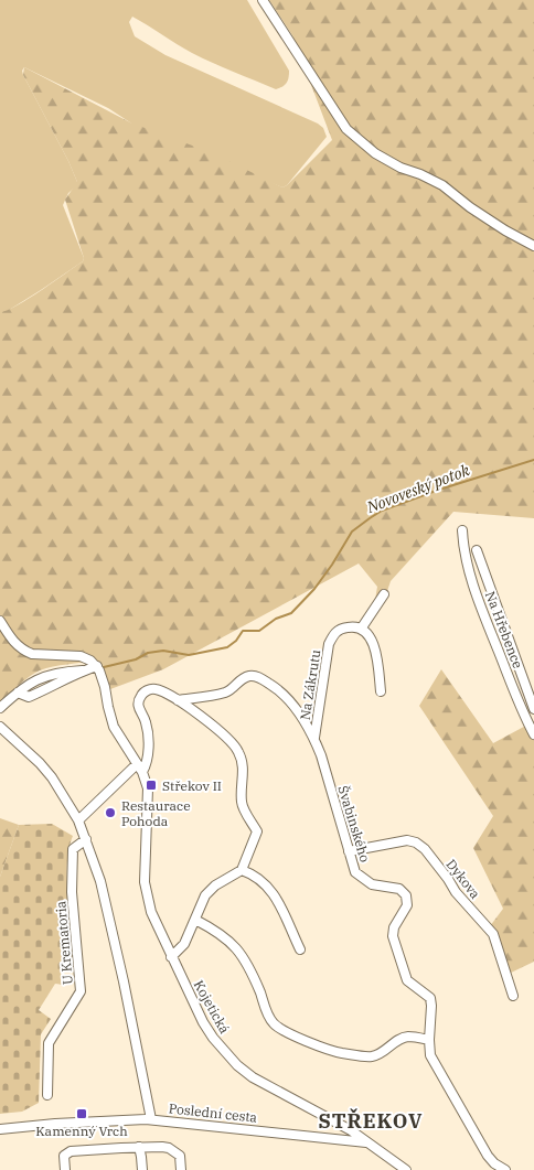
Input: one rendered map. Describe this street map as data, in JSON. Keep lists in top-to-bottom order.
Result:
{
  "streets": {
    "street": [
      "Na Hřebence",
      "Na Zákrutu",
      "Švabinského",
      "Dykova",
      "U Krematoria",
      "Kojetická",
      "Poslední cesta"
    ]
  },
  "crossings": [
    ["Na Zákrutu", "Švabinského"],
    ["Švabinského", "Dykova"],
    ["Kojetická", "Poslední cesta"]
  ],
  "districts": ["STŘEKOV"],
  "water": ["Novoveský potok"],
  "places": {
    "transit": ["Střekov II", "Kamenný Vrch"],
    "other": ["Restaurace Pohoda"]
  }
}
